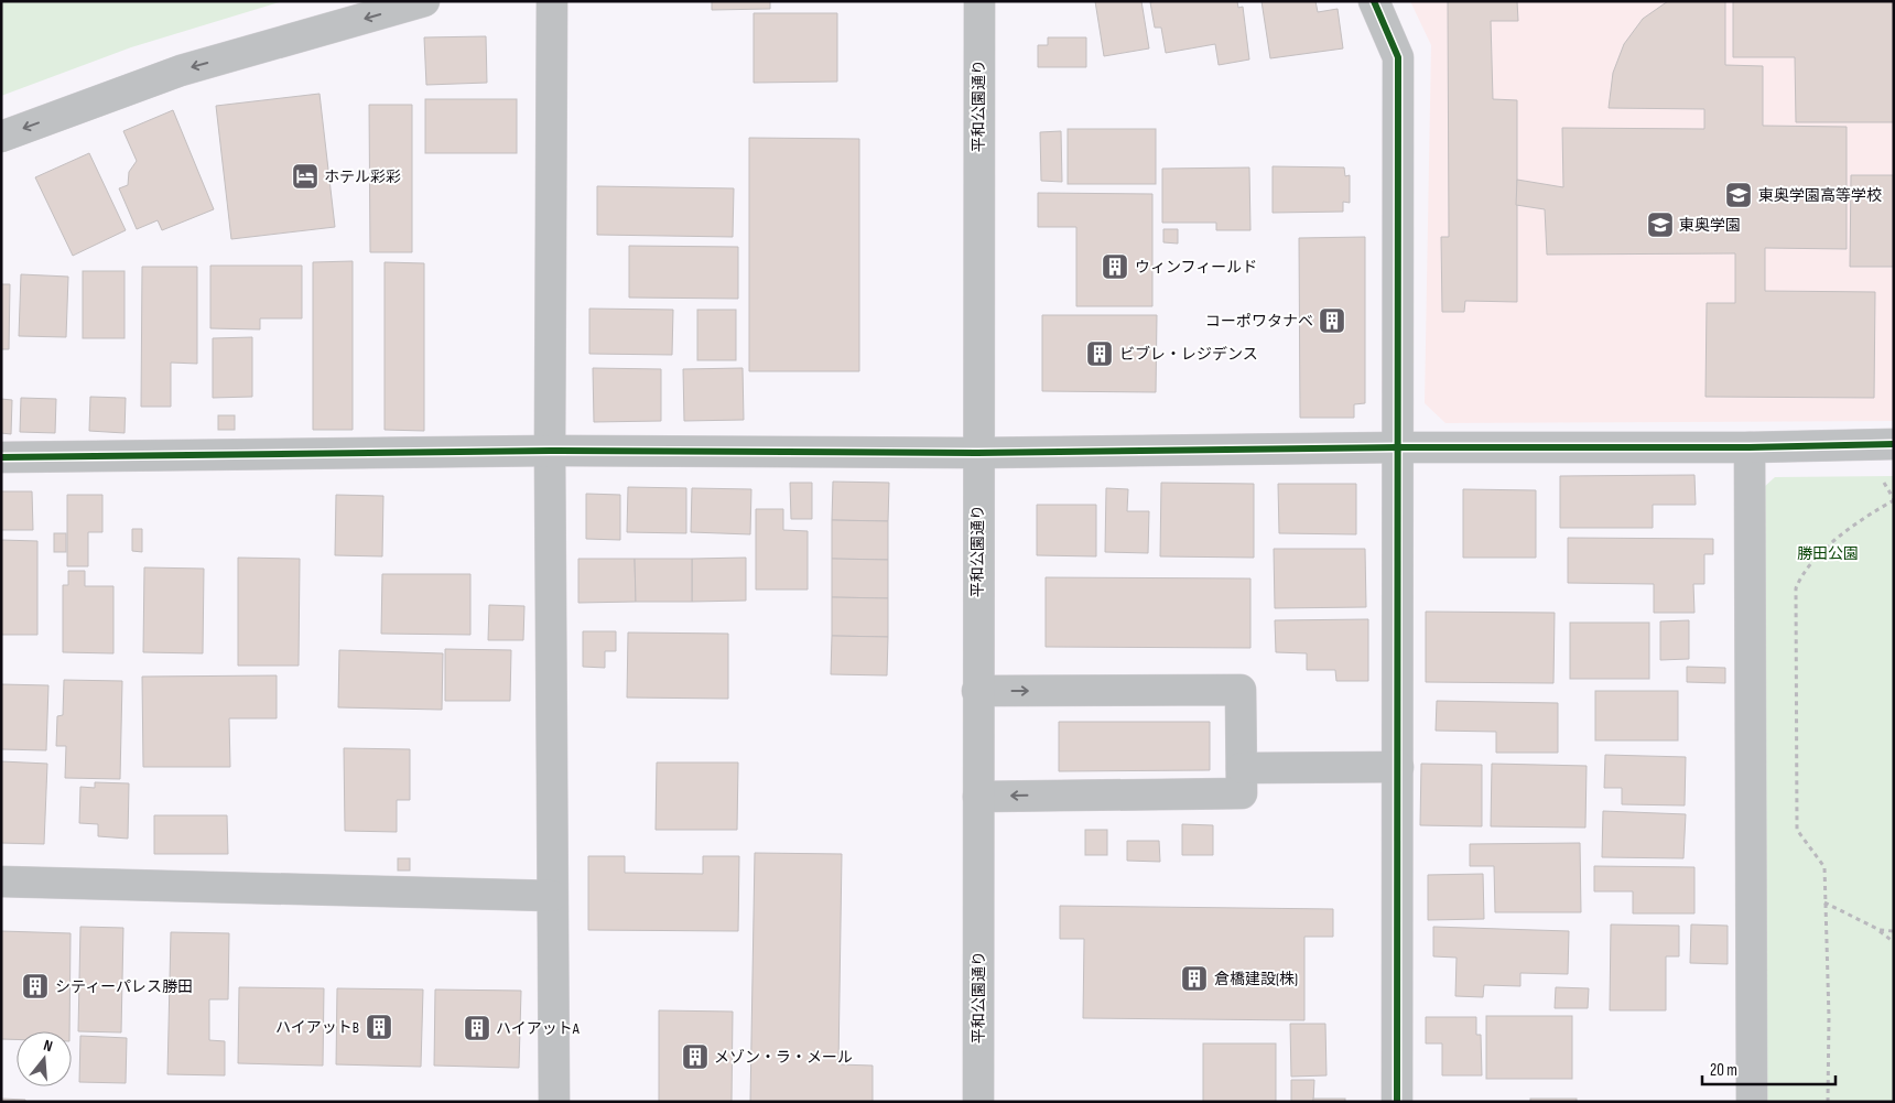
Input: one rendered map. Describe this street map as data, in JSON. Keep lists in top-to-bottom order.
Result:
{
  "streets": {
    "street": ["平和公園通り"]
  },
  "parks": ["勝田公園"],
  "places": {
    "hotel": ["ホテル彩彩"],
    "school or university": ["東奥学園高等学校", "東奥学園"],
    "building": [
      "ウィンフィールド",
      "コーポワタナベ",
      "ビブレ・レジデンス",
      "倉橋建設(株)",
      "シティーパレス勝田",
      "ハイアットB",
      "ハイアットA",
      "メゾン・ラ・メール"
    ]
  },
  "scale_bar": "20 m",
  "north": "top"
}
